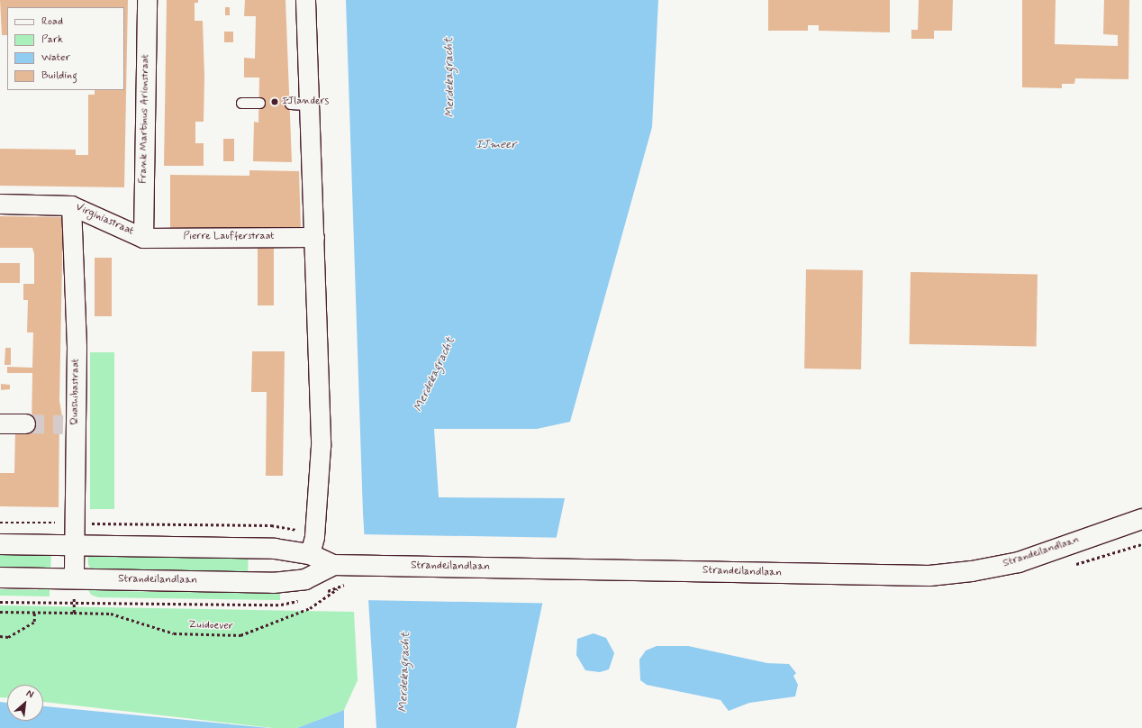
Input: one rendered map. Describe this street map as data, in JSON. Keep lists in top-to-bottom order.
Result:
{
  "streets": {
    "street": [
      "Frank Martinus Arionstraat",
      "Virginiastraat",
      "Pierre Laufferstraat",
      "Quashibastraat",
      "Strandeilandlaan"
    ],
    "path": ["Zuidoever"]
  },
  "crossings": [
    ["Frank Martinus Arionstraat", "Virginiastraat"],
    ["Frank Martinus Arionstraat", "Pierre Laufferstraat"],
    ["Virginiastraat", "Pierre Laufferstraat"],
    ["Virginiastraat", "Quashibastraat"],
    ["Quashibastraat", "Strandeilandlaan"]
  ],
  "water": ["Merdekagracht", "IJmeer"],
  "places": ["IJlanders"],
  "legend": [
    "Road",
    "Park",
    "Water",
    "Building"
  ],
  "north": "top right"
}
